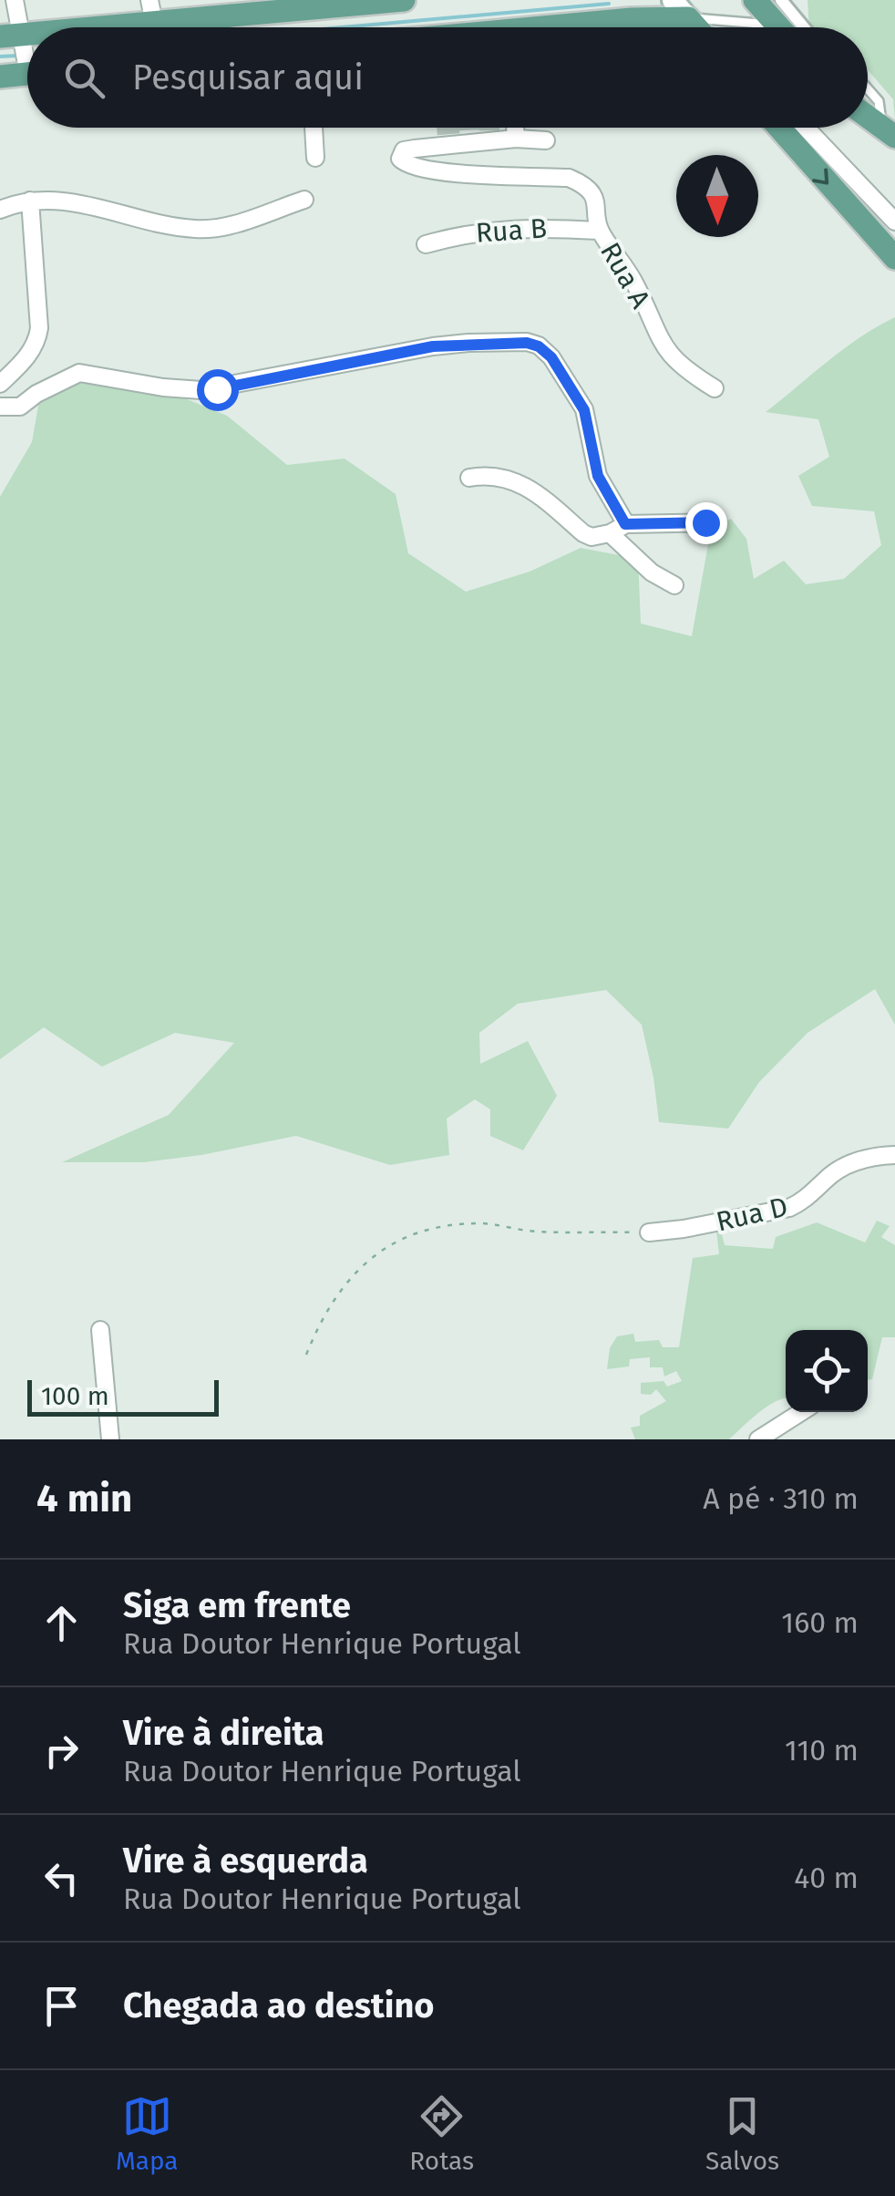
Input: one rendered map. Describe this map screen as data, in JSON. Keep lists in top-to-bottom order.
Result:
{
  "streets": {
    "street": ["Rua B", "Rua A", "Rua D"]
  },
  "crossings": [
    ["Rua B", "Rua A"]
  ],
  "scale_bar": "100 m",
  "north": "bottom",
  "page": {
    "search": "Pesquisar aqui",
    "scale": "100 m",
    "heading": ["4 min", "A pé · 310 m"],
    "list": [
      ["Siga em frente", "Rua Doutor Henrique Portugal", "160 m"],
      ["Vire à direita", "Rua Doutor Henrique Portugal", "110 m"],
      ["Vire à esquerda", "Rua Doutor Henrique Portugal", "40 m"],
      "Chegada ao destino"
    ],
    "nav": ["Mapa", "Rotas", "Salvos"]
  }
}
